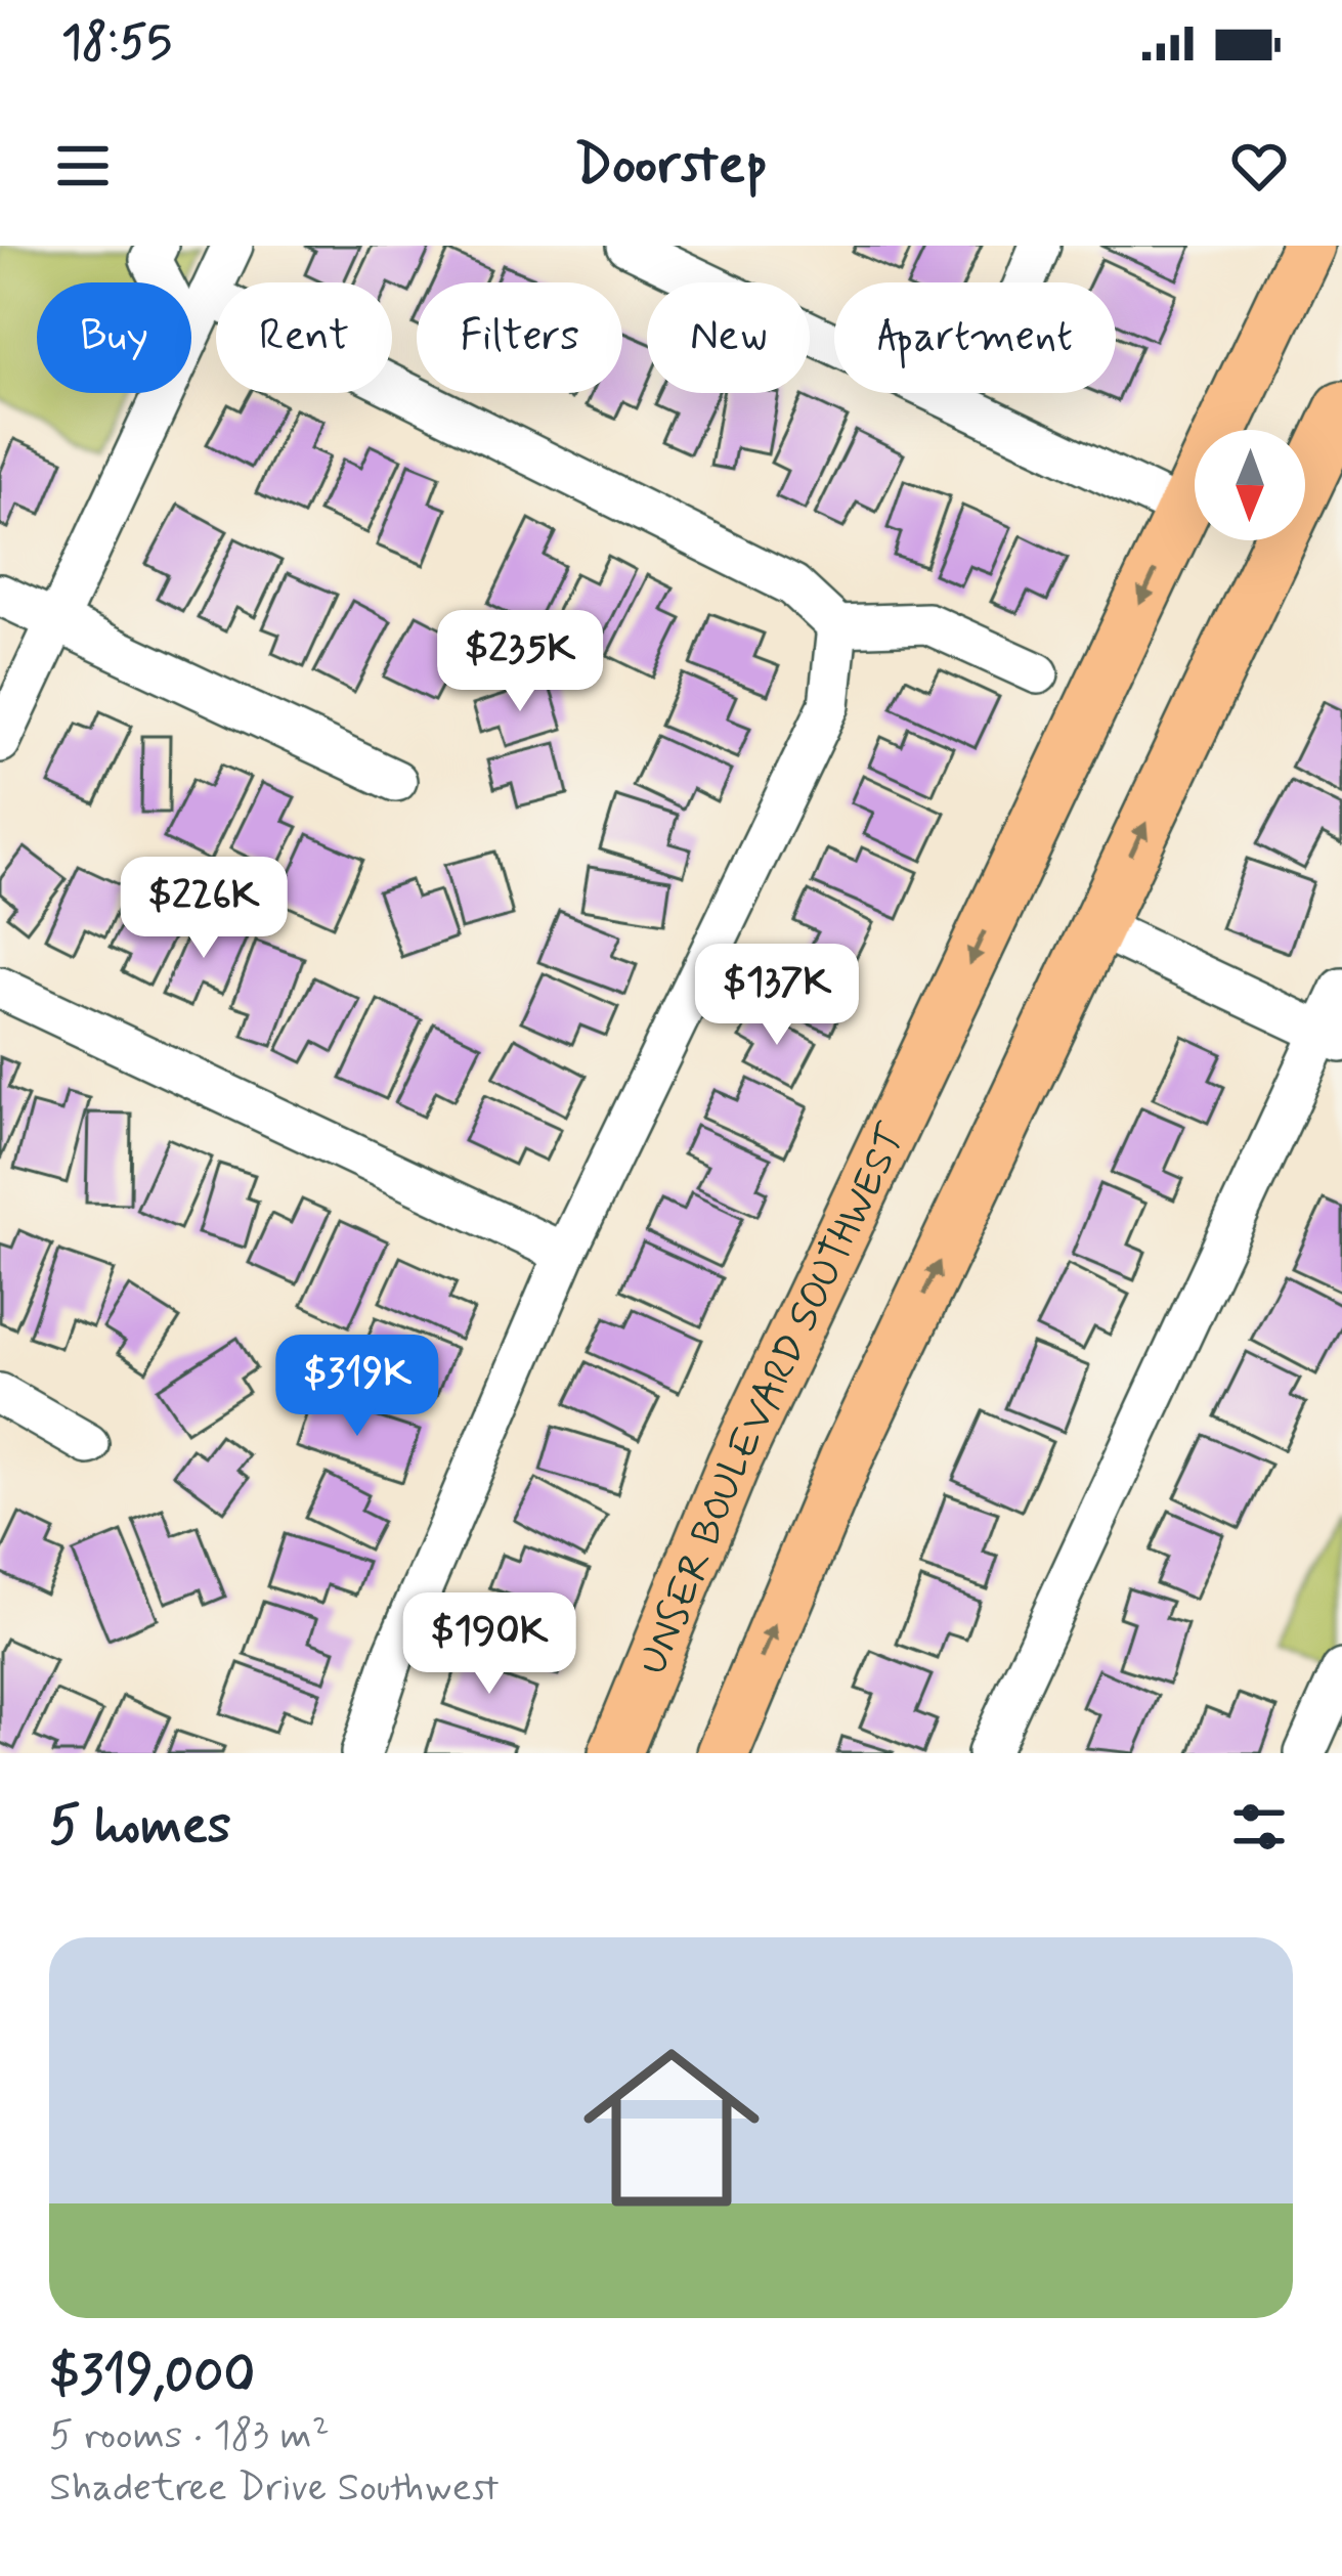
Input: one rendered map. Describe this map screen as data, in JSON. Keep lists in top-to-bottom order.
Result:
{
  "streets": {
    "main road": ["UNSER BOULEVARD SOUTHWEST"]
  },
  "north": "bottom",
  "page": {
    "status": "18:55",
    "header": "Doorstep",
    "chip": [
      "Buy",
      "Rent",
      "Filters",
      "New",
      "Apartment"
    ],
    "price": [
      "$235K",
      "$226K",
      "$137K",
      "$319K",
      "$190K"
    ],
    "heading": "5 homes",
    "list": [
      {
        "name": "$319,000",
        "note": "5 rooms · 183 m² · Shadetree Drive Southwest"
      }
    ]
  }
}
